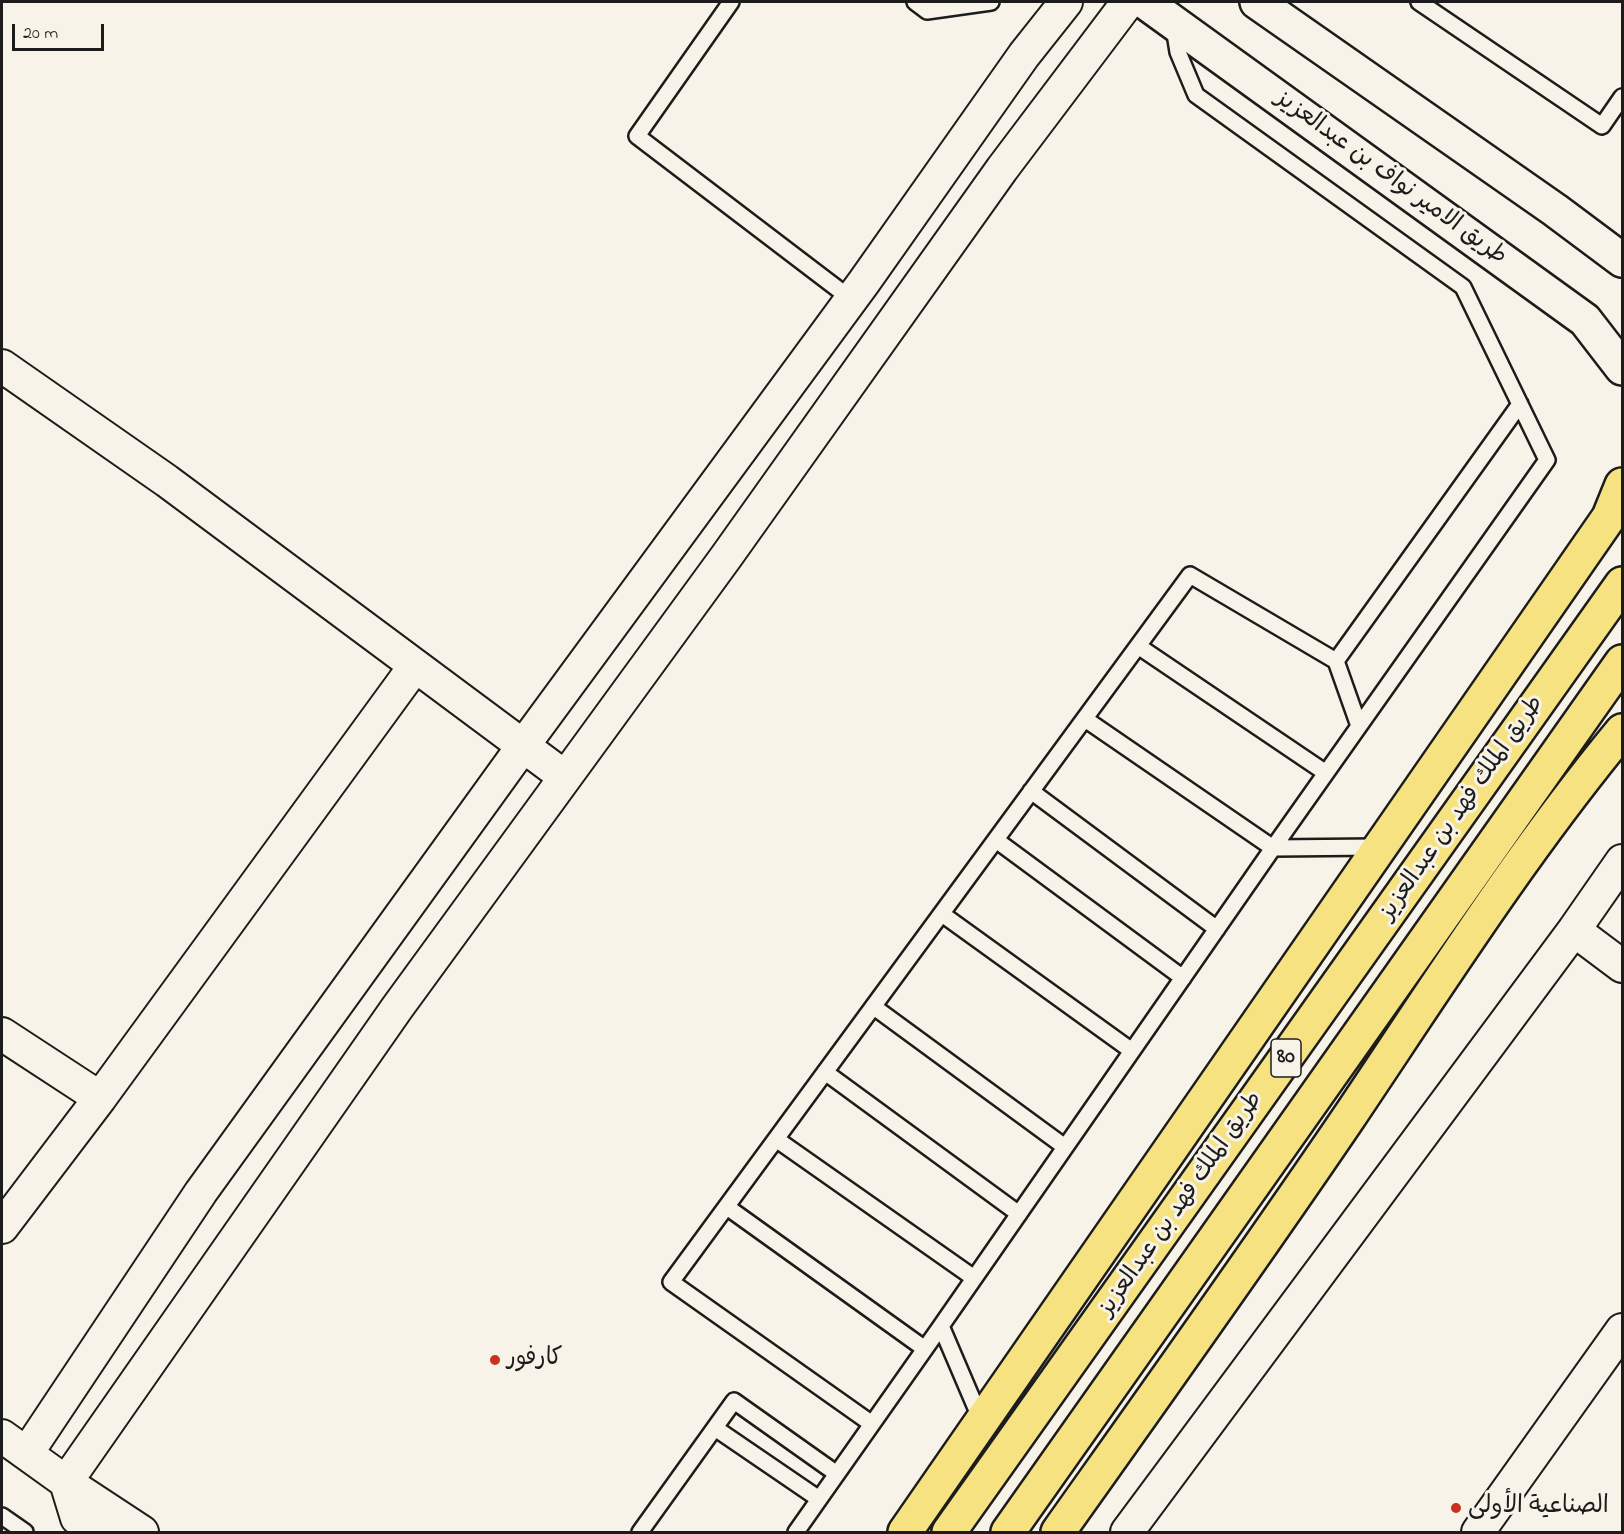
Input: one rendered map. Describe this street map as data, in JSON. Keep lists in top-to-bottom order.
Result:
{
  "streets": {
    "highway": ["طريق الملك فهد بن عبدالعزيز", "80"],
    "main road": ["طريق الامير نواف بن عبدالعزيز"]
  },
  "places": ["كارفور", "الصناعية الأولى"],
  "scale_bar": "20 m"
}
